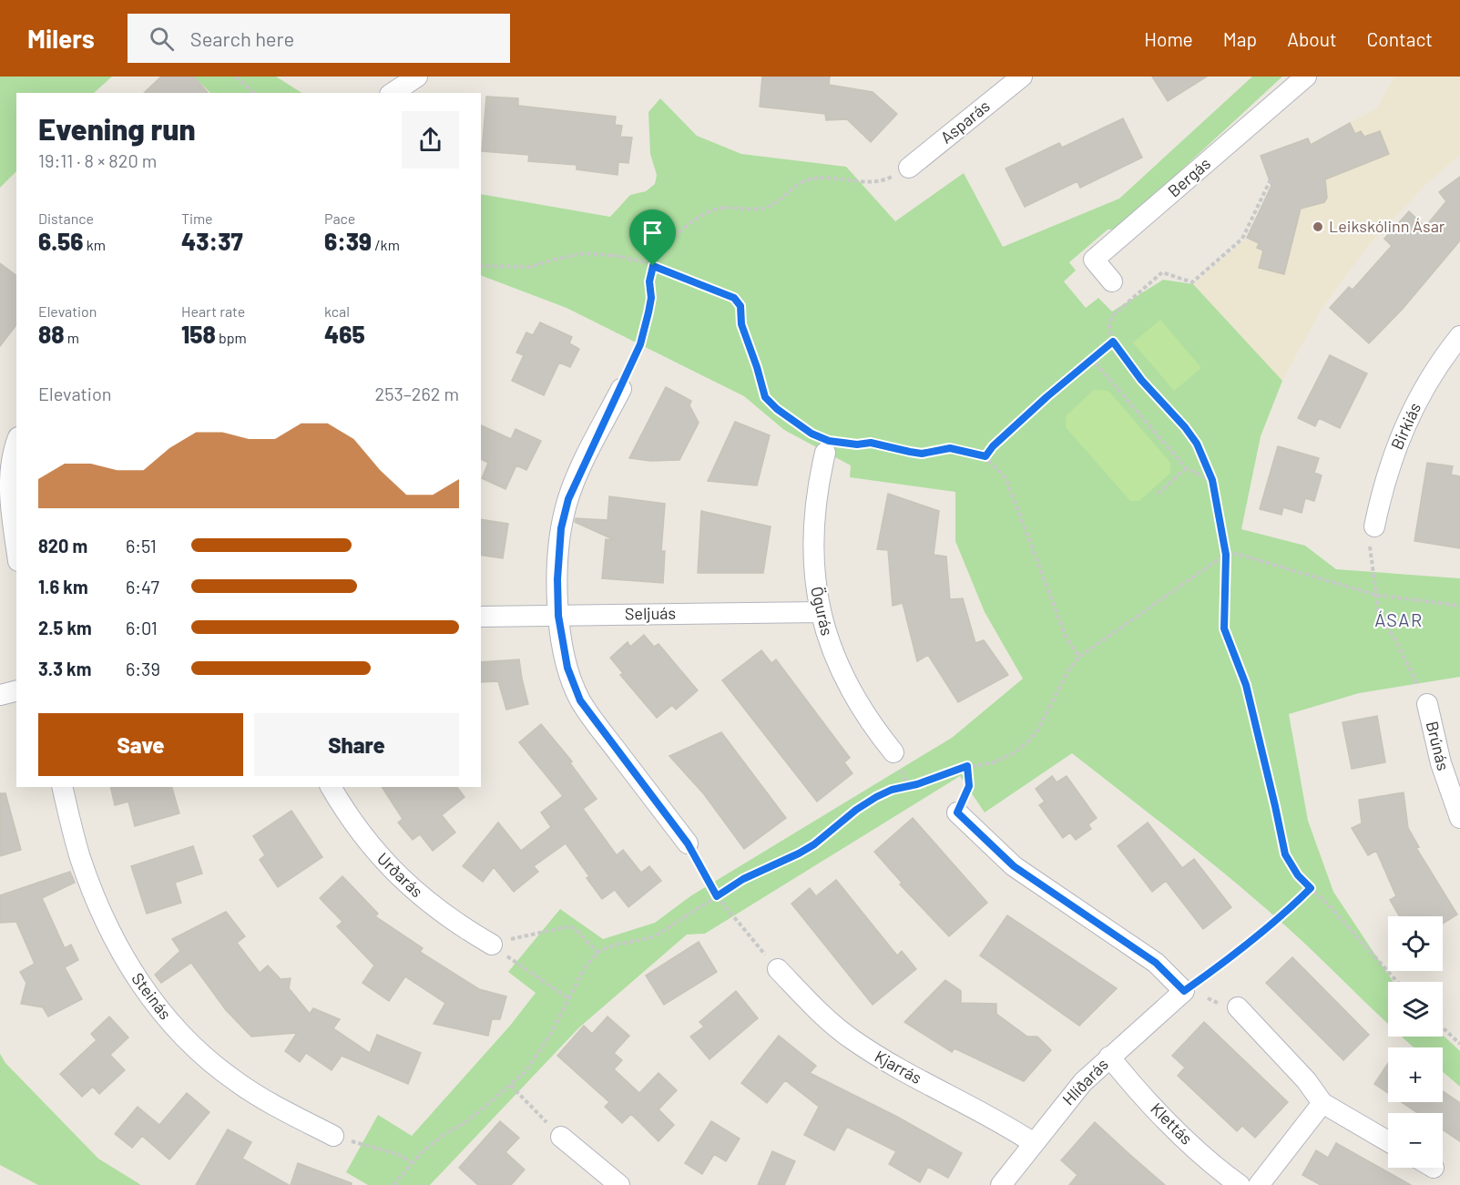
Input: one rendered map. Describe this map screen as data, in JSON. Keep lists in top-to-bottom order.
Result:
{
  "streets": {
    "street": [
      "Asparás",
      "Bergás",
      "Birkiás",
      "Ögurás",
      "Seljuás",
      "Brúnás",
      "Urðarás",
      "Steinás",
      "Kjarrás",
      "Hlíðarás",
      "Klettás"
    ]
  },
  "crossings": [
    ["Ögurás", "Seljuás"],
    ["Kjarrás", "Hlíðarás"],
    ["Hlíðarás", "Klettás"]
  ],
  "districts": ["ÁSAR"],
  "places": ["Leikskólinn Ásar"],
  "page": {
    "header": "Milers",
    "search": "Search here",
    "nav": [
      "Home",
      "Map",
      "About",
      "Contact"
    ],
    "heading": ["Evening run", "19:11 · 8 × 820 m"],
    "stats": [
      ["Distance", "6.56 km"],
      ["Time", "43:37"],
      ["Pace", "6:39 /km"],
      ["Elevation", "88 m"],
      ["Heart rate", "158 bpm"],
      ["kcal", "465"]
    ],
    "chart": ["Elevation", "253–262 m"],
    "list": [
      {
        "name": "820 m",
        "note": "6:51"
      },
      {
        "name": "1.6 km",
        "note": "6:47"
      },
      {
        "name": "2.5 km",
        "note": "6:01"
      },
      {
        "name": "3.3 km",
        "note": "6:39"
      }
    ],
    "buttons": ["Save", "Share"],
    "map_buttons": ["+", "−"]
  }
}
